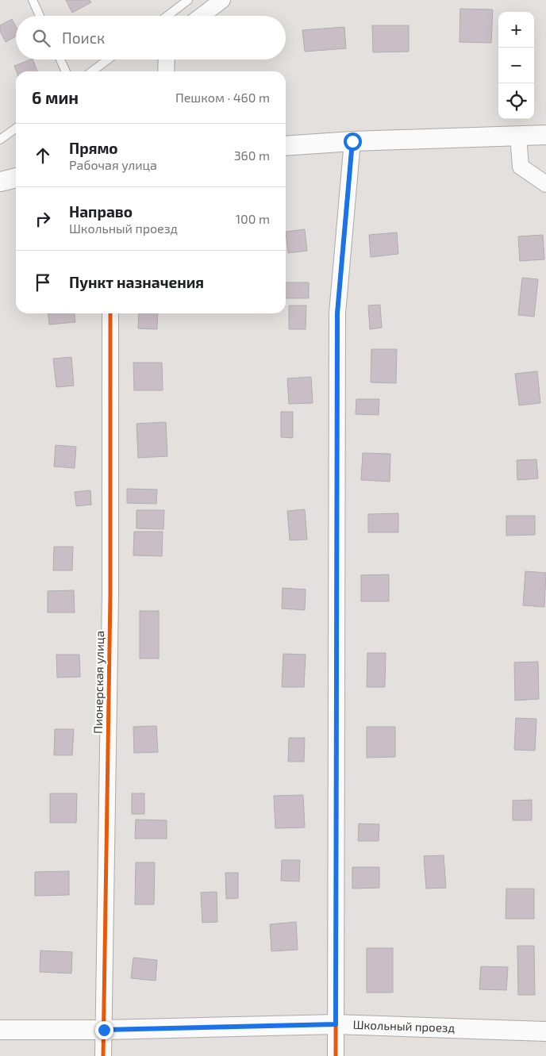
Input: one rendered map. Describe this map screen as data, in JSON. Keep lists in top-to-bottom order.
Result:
{
  "streets": {
    "street": ["Пионерская улица", "Школьный проезд"]
  },
  "crossings": [
    ["Пионерская улица", "Школьный проезд"]
  ],
  "page": {
    "map_buttons": ["+", "−"],
    "search": "Поиск",
    "heading": ["6 мин", "Пешком · 460 m"],
    "list": [
      ["Прямо", "Рабочая улица", "360 m"],
      ["Направо", "Школьный проезд", "100 m"],
      "Пункт назначения"
    ]
  }
}
